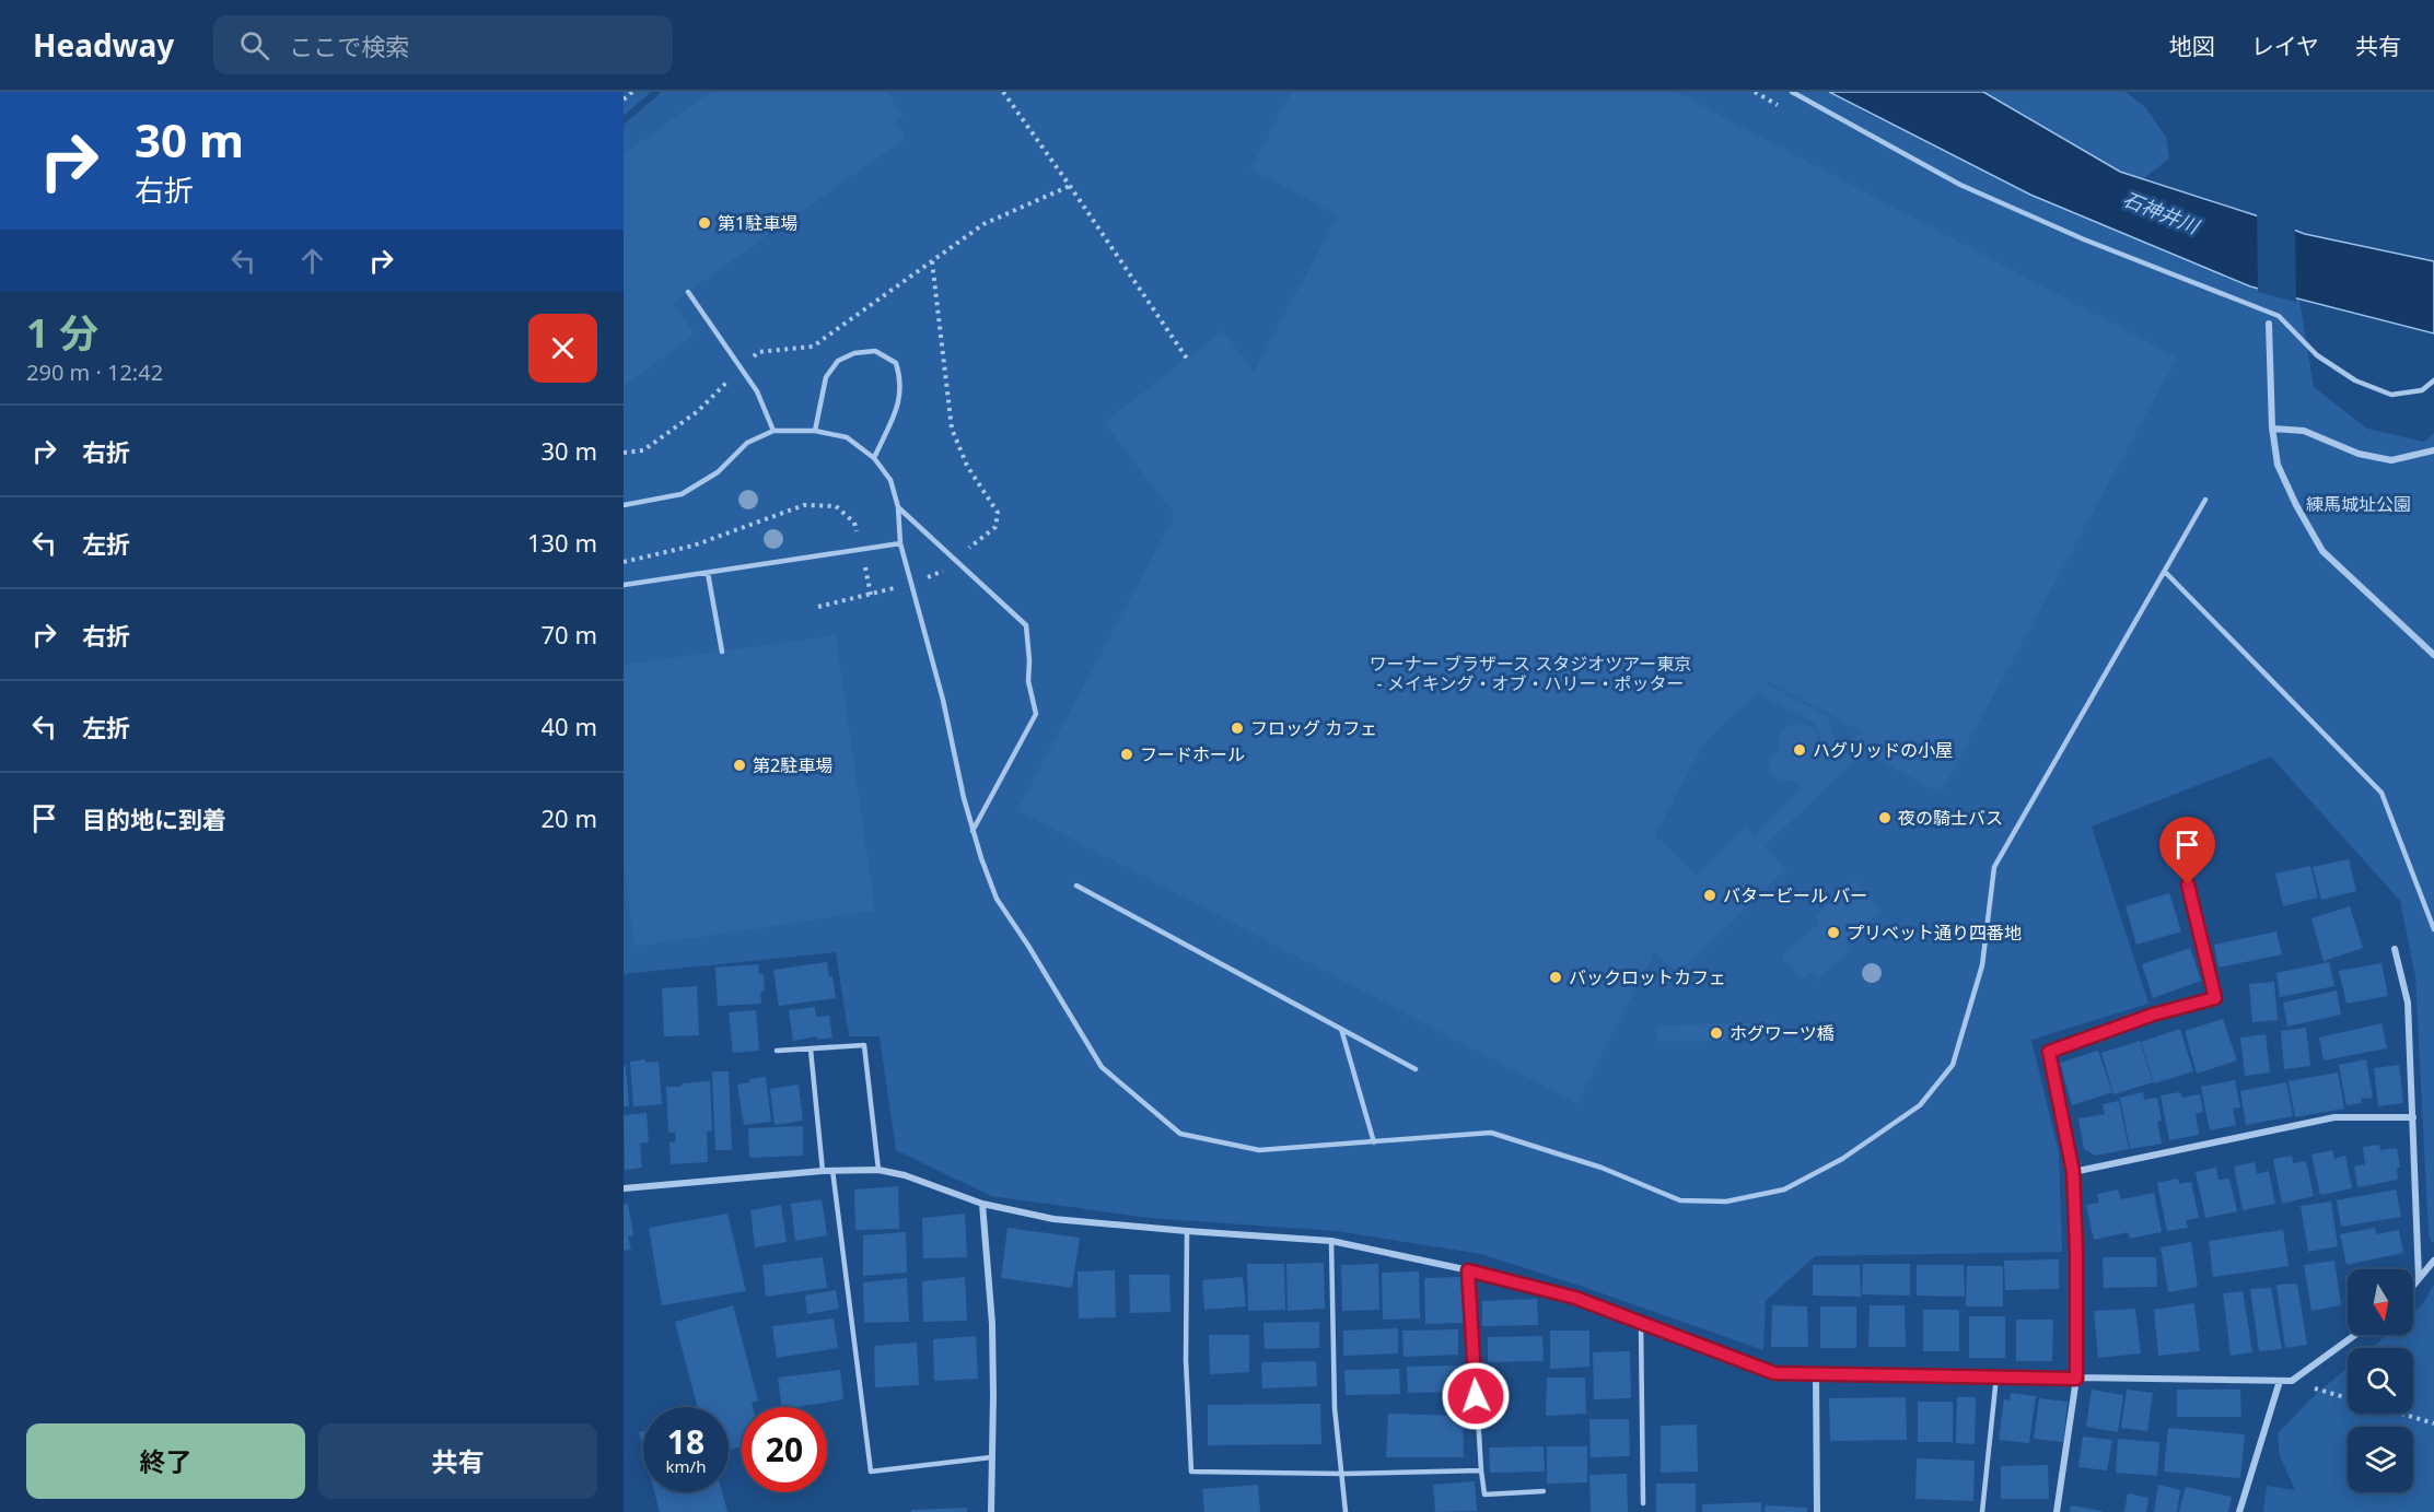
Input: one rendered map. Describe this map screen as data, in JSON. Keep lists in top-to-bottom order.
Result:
{
  "water": ["石神井川"],
  "parks": ["練馬城址公園", "ワーナー ブラザース スタジオツアー東京 - メイキング・オブ・ハリー・ポッター"],
  "places": [
    "第1駐車場",
    "フロッグ カフェ",
    "ハグリッドの小屋",
    "フードホール",
    "第2駐車場",
    "夜の騎士バス",
    "バタービール バー",
    "プリベット通り四番地",
    "バックロットカフェ",
    "ホグワーツ橋"
  ],
  "north": "bottom",
  "page": {
    "header": "Headway",
    "search": "ここで検索",
    "nav": ["地図", "レイヤ", "共有"],
    "turn": ["30 m", "右折"],
    "heading": ["1 分", "290 m · 12:42"],
    "list": [
      {
        "name": "右折",
        "value": "30 m"
      },
      {
        "name": "左折",
        "value": "130 m"
      },
      {
        "name": "右折",
        "value": "70 m"
      },
      {
        "name": "左折",
        "value": "40 m"
      },
      {
        "name": "目的地に到着",
        "value": "20 m"
      }
    ],
    "speed": "18 km/h",
    "limit": "20",
    "buttons": ["終了", "共有"]
  }
}
